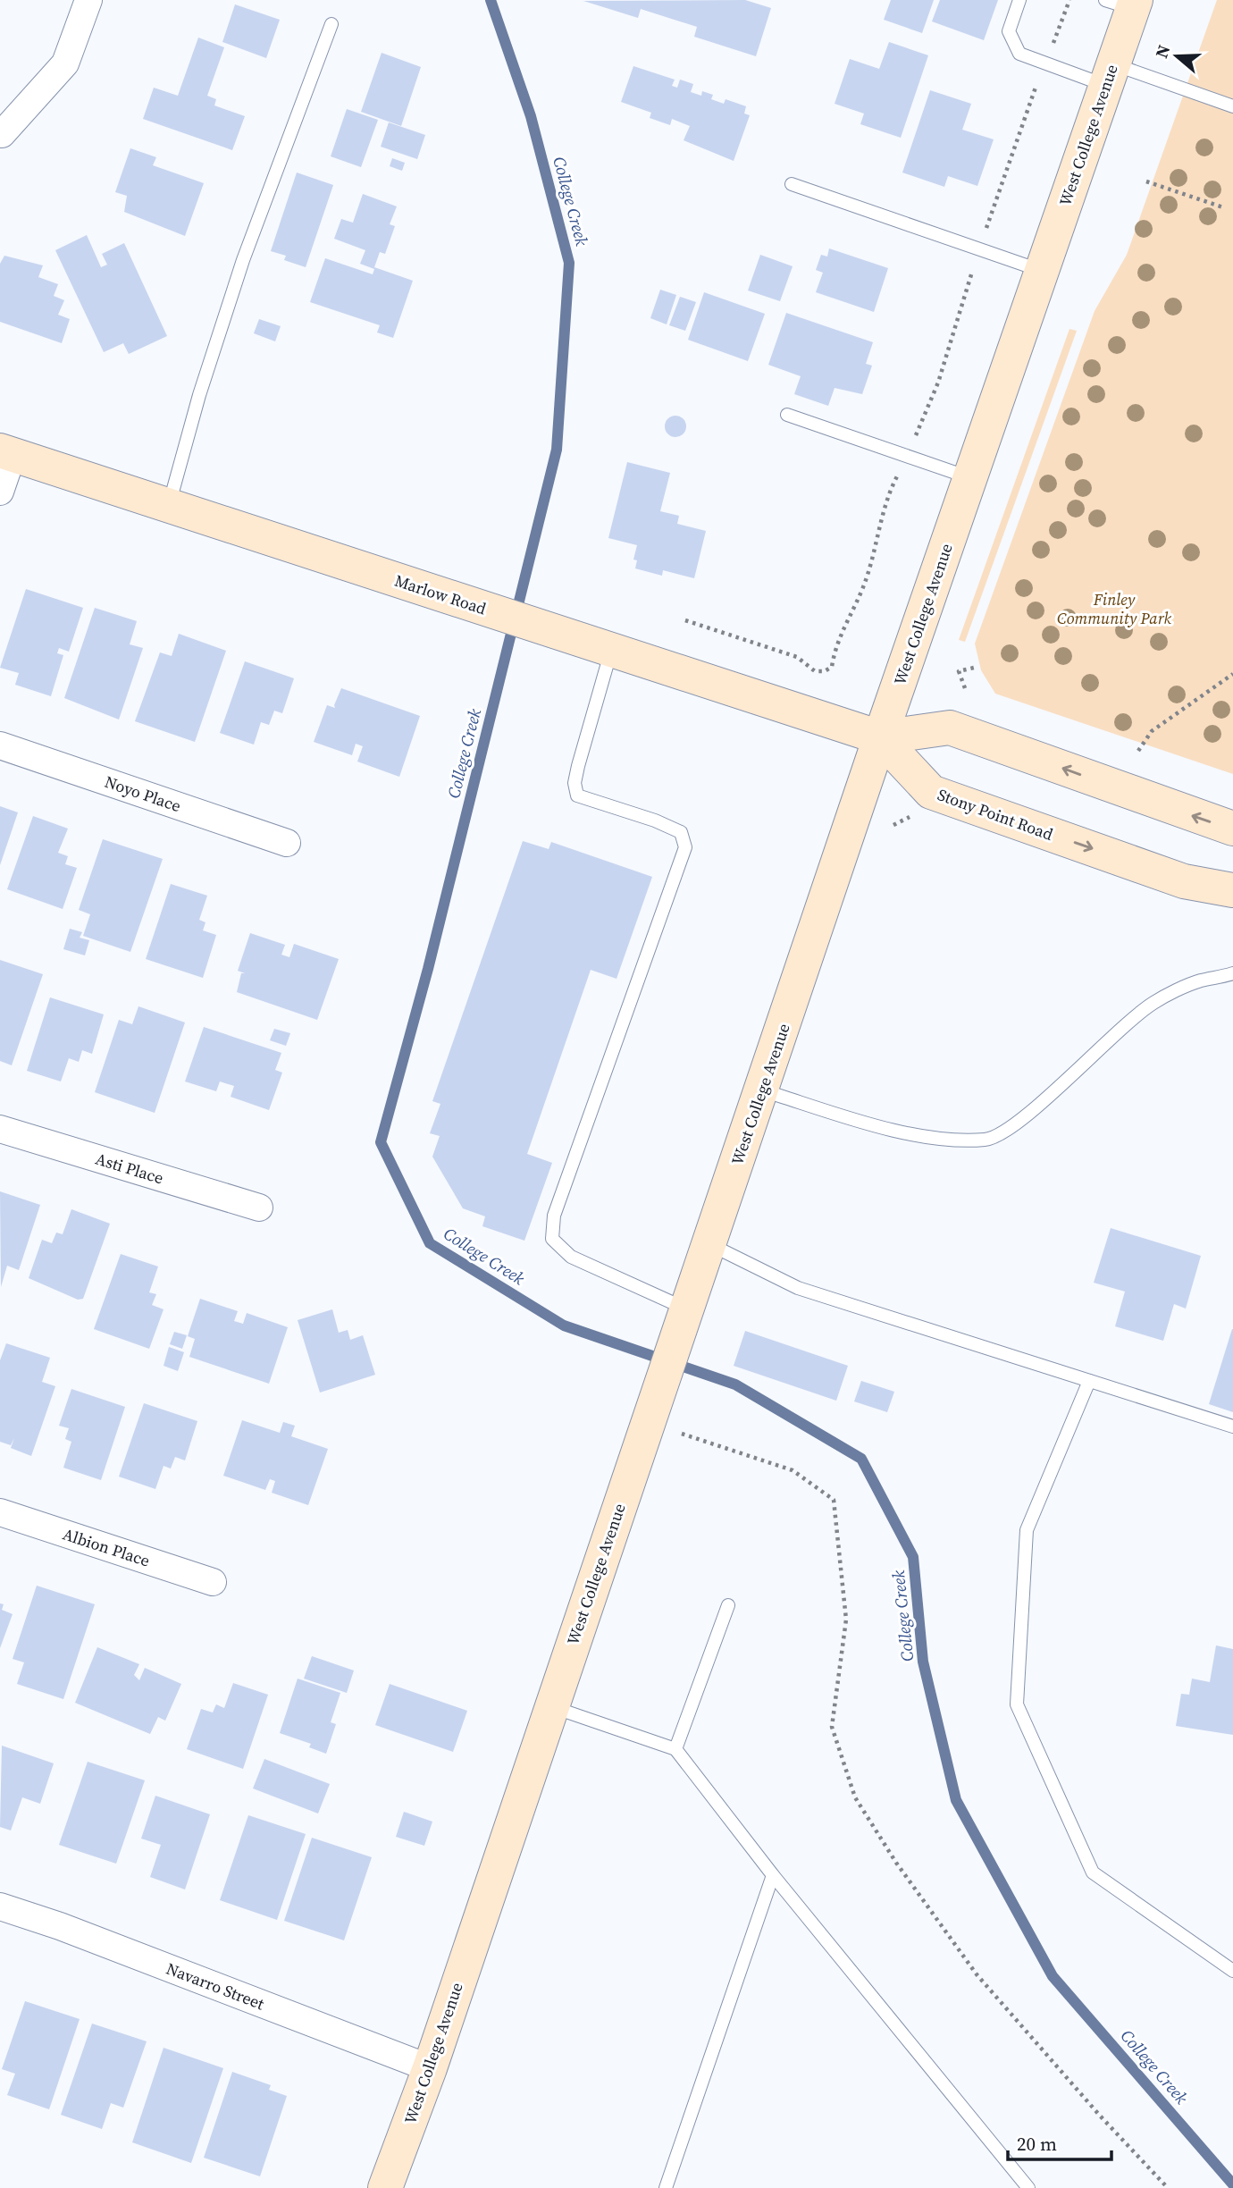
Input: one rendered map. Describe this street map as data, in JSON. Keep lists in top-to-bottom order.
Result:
{
  "streets": {
    "main road": ["West College Avenue", "Marlow Road", "Stony Point Road"],
    "street": [
      "Noyo Place",
      "Asti Place",
      "Albion Place",
      "Navarro Street"
    ]
  },
  "crossings": [
    ["West College Avenue", "Marlow Road"],
    ["West College Avenue", "Stony Point Road"],
    ["West College Avenue", "Navarro Street"],
    ["Marlow Road", "Stony Point Road"]
  ],
  "water": ["College Creek"],
  "parks": ["Finley Community Park"],
  "scale_bar": "20 m",
  "north": "left"
}
